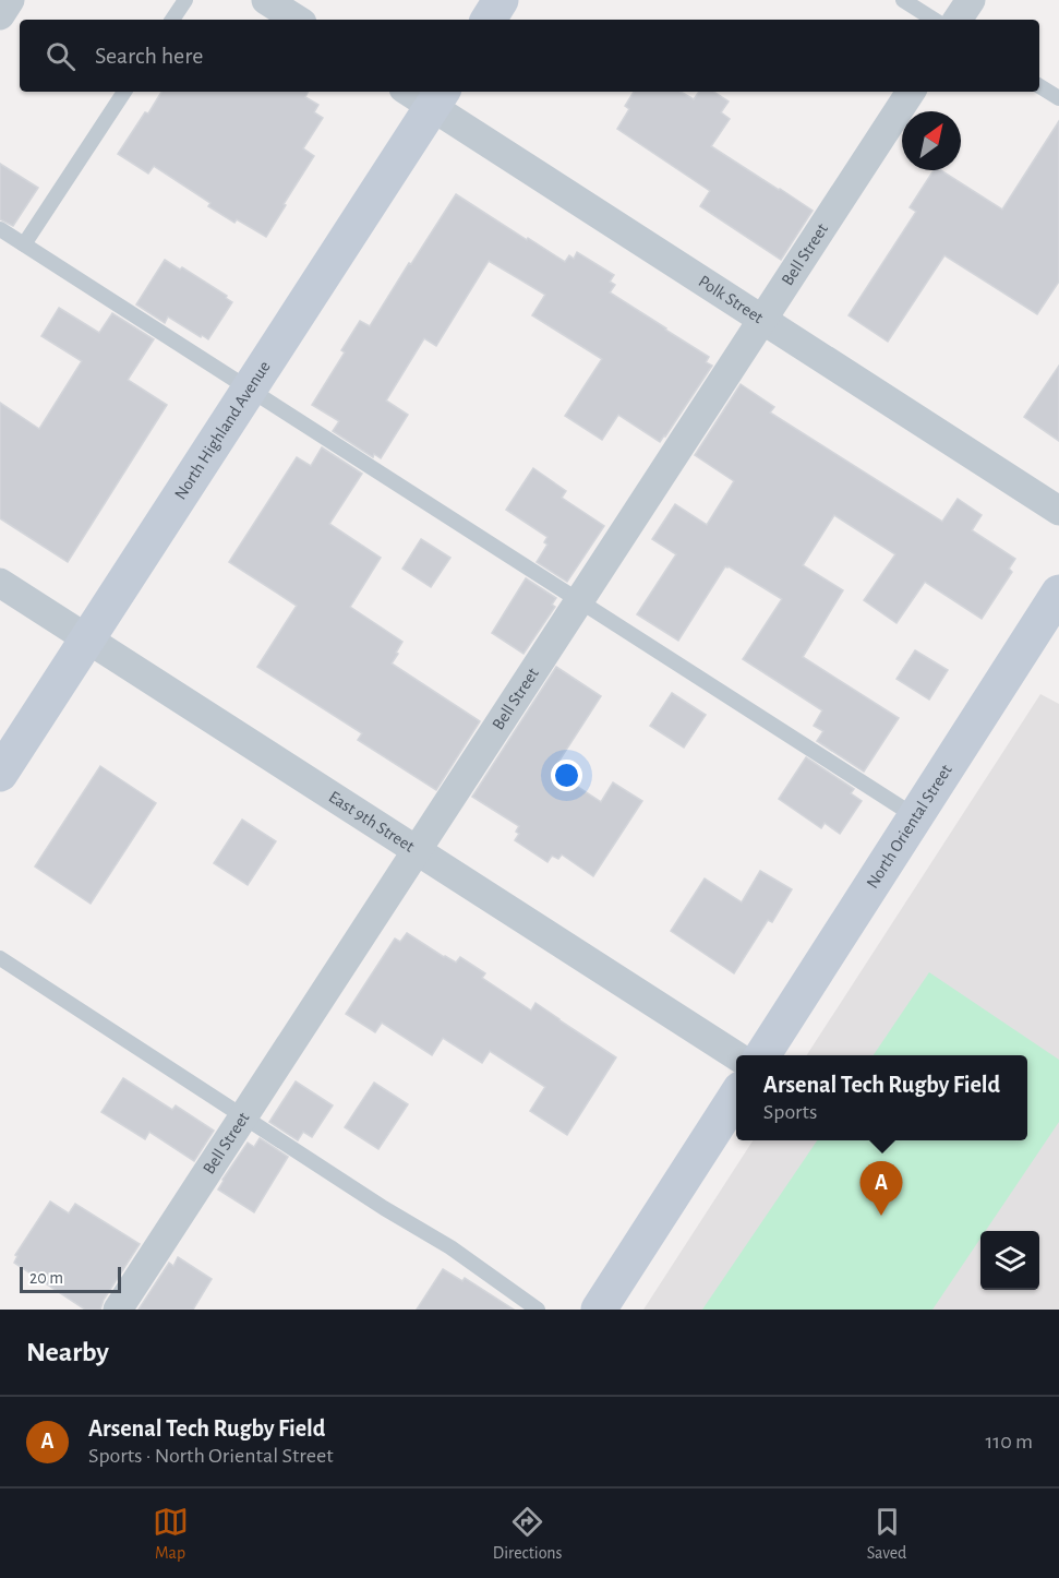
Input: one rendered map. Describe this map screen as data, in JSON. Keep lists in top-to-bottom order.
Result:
{
  "streets": {
    "street": [
      "Bell Street",
      "Polk Street",
      "North Highland Avenue",
      "East 9th Street",
      "North Oriental Street"
    ]
  },
  "crossings": [
    ["Bell Street", "Polk Street"],
    ["Bell Street", "East 9th Street"],
    ["Polk Street", "North Highland Avenue"],
    ["North Highland Avenue", "East 9th Street"]
  ],
  "scale_bar": "20 m",
  "north": "top right",
  "page": {
    "search": "Search here",
    "popup": ["Arsenal Tech Rugby Field", "Sports"],
    "pins": "A",
    "scale": "20 m",
    "heading": "Nearby",
    "list": [
      {
        "mark": "A",
        "name": "Arsenal Tech Rugby Field",
        "note": "Sports · North Oriental Street",
        "value": "110 m"
      }
    ],
    "nav": ["Map", "Directions", "Saved"]
  }
}
